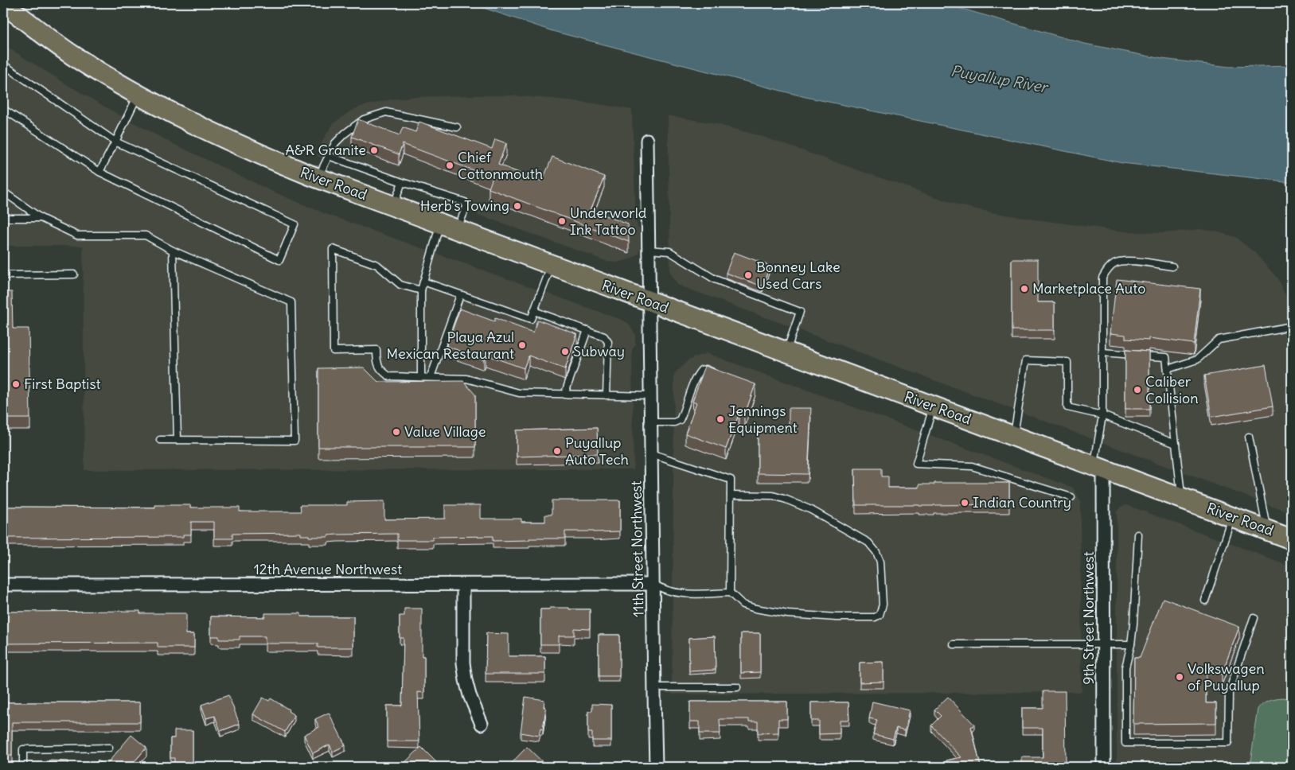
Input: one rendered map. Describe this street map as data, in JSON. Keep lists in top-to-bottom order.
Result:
{
  "streets": {
    "main road": ["River Road"],
    "street": ["11th Street Northwest", "12th Avenue Northwest", "9th Street Northwest"]
  },
  "crossings": [
    ["River Road", "11th Street Northwest"],
    ["River Road", "9th Street Northwest"],
    ["11th Street Northwest", "12th Avenue Northwest"]
  ],
  "water": ["Puyallup River"],
  "places": [
    "A&R Granite",
    "Chief Cottonmouth",
    "Herb's Towing",
    "Underworld Ink Tattoo",
    "Bonney Lake Used Cars",
    "Marketplace Auto",
    "Playa Azul Mexican Restaurant",
    "Subway",
    "First Baptist",
    "Caliber Collision",
    "Jennings Equipment",
    "Value Village",
    "Puyallup Auto Tech",
    "Indian Country",
    "Volkswagen of Puyallup"
  ]
}
